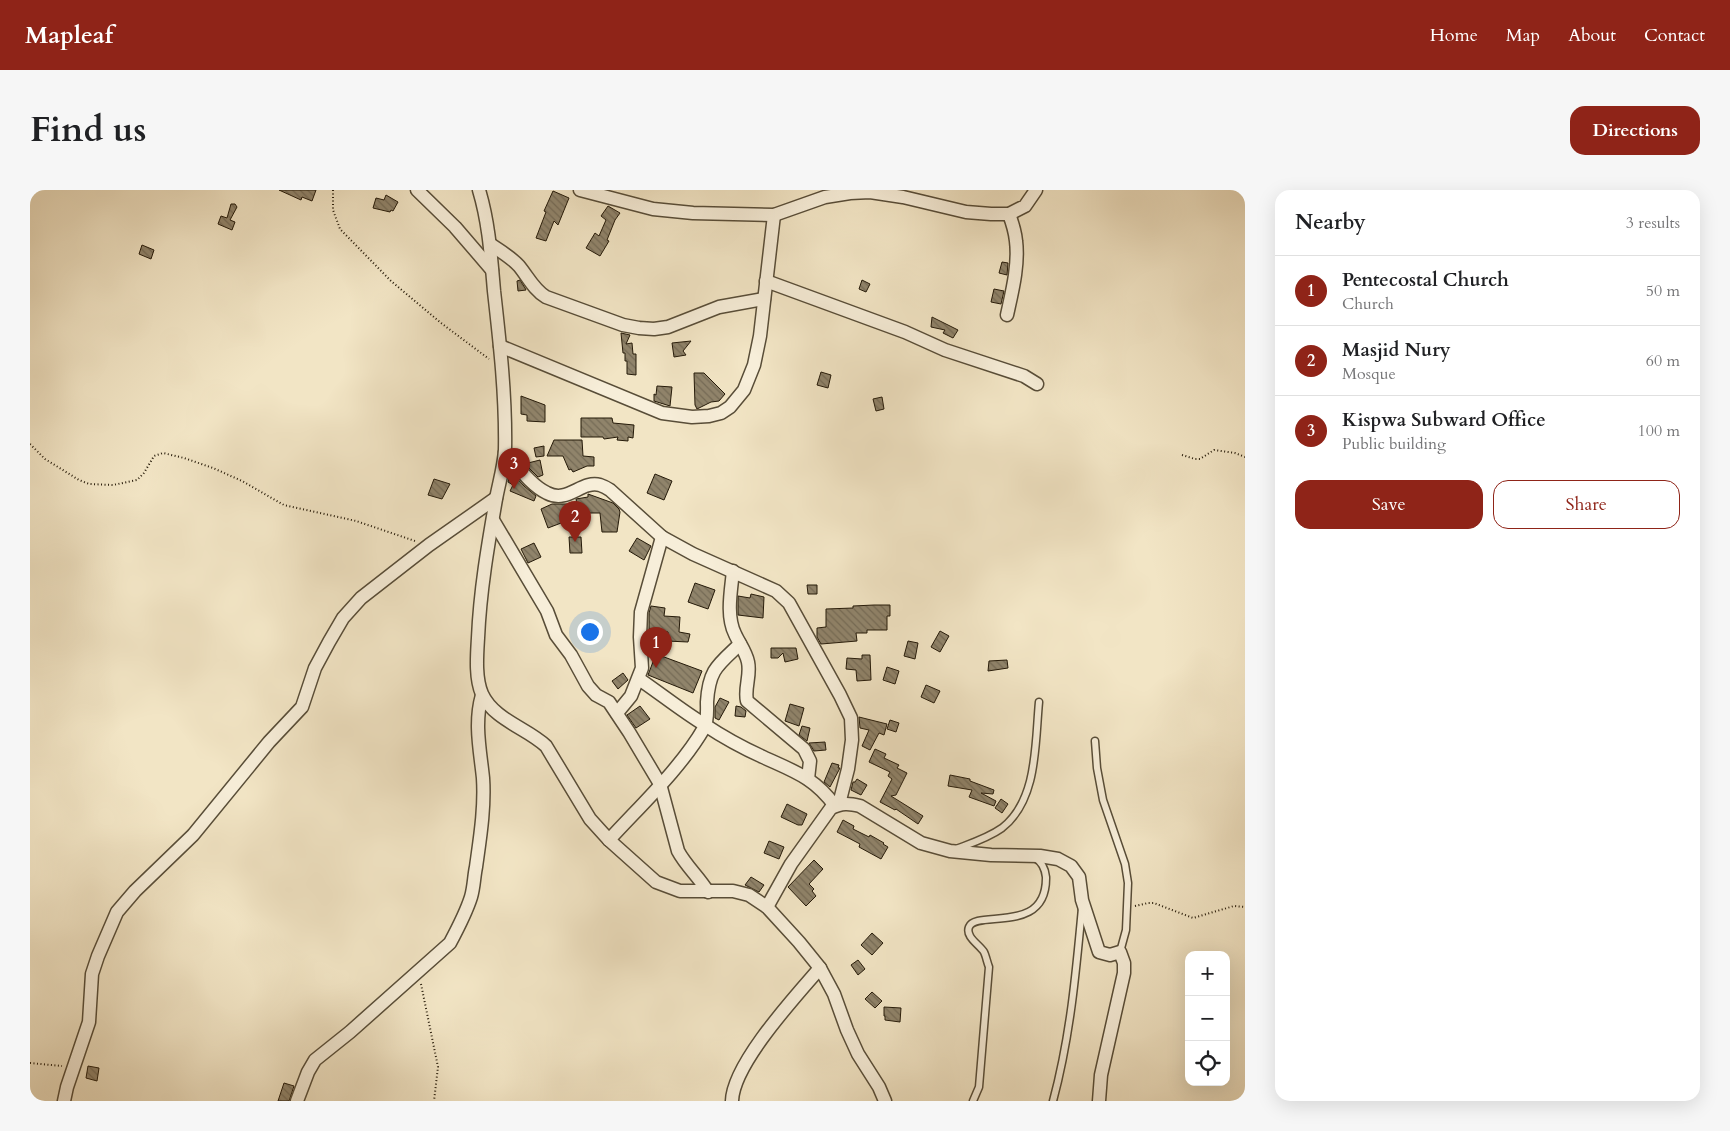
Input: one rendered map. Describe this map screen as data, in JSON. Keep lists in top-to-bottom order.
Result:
{
  "page": {
    "header": "Mapleaf",
    "nav": [
      "Home",
      "Map",
      "About",
      "Contact"
    ],
    "title": "Find us",
    "buttons": [
      "Directions",
      ["Save", "Share"]
    ],
    "heading": ["Nearby", "3 results"],
    "list": [
      {
        "mark": "1",
        "name": "Pentecostal Church",
        "note": "Church",
        "value": "50 m"
      },
      {
        "mark": "2",
        "name": "Masjid Nury",
        "note": "Mosque",
        "value": "60 m"
      },
      {
        "mark": "3",
        "name": "Kispwa Subward Office",
        "note": "Public building",
        "value": "100 m"
      }
    ],
    "pins": ["3", "2", "1"],
    "map_buttons": ["+", "−"]
  }
}
